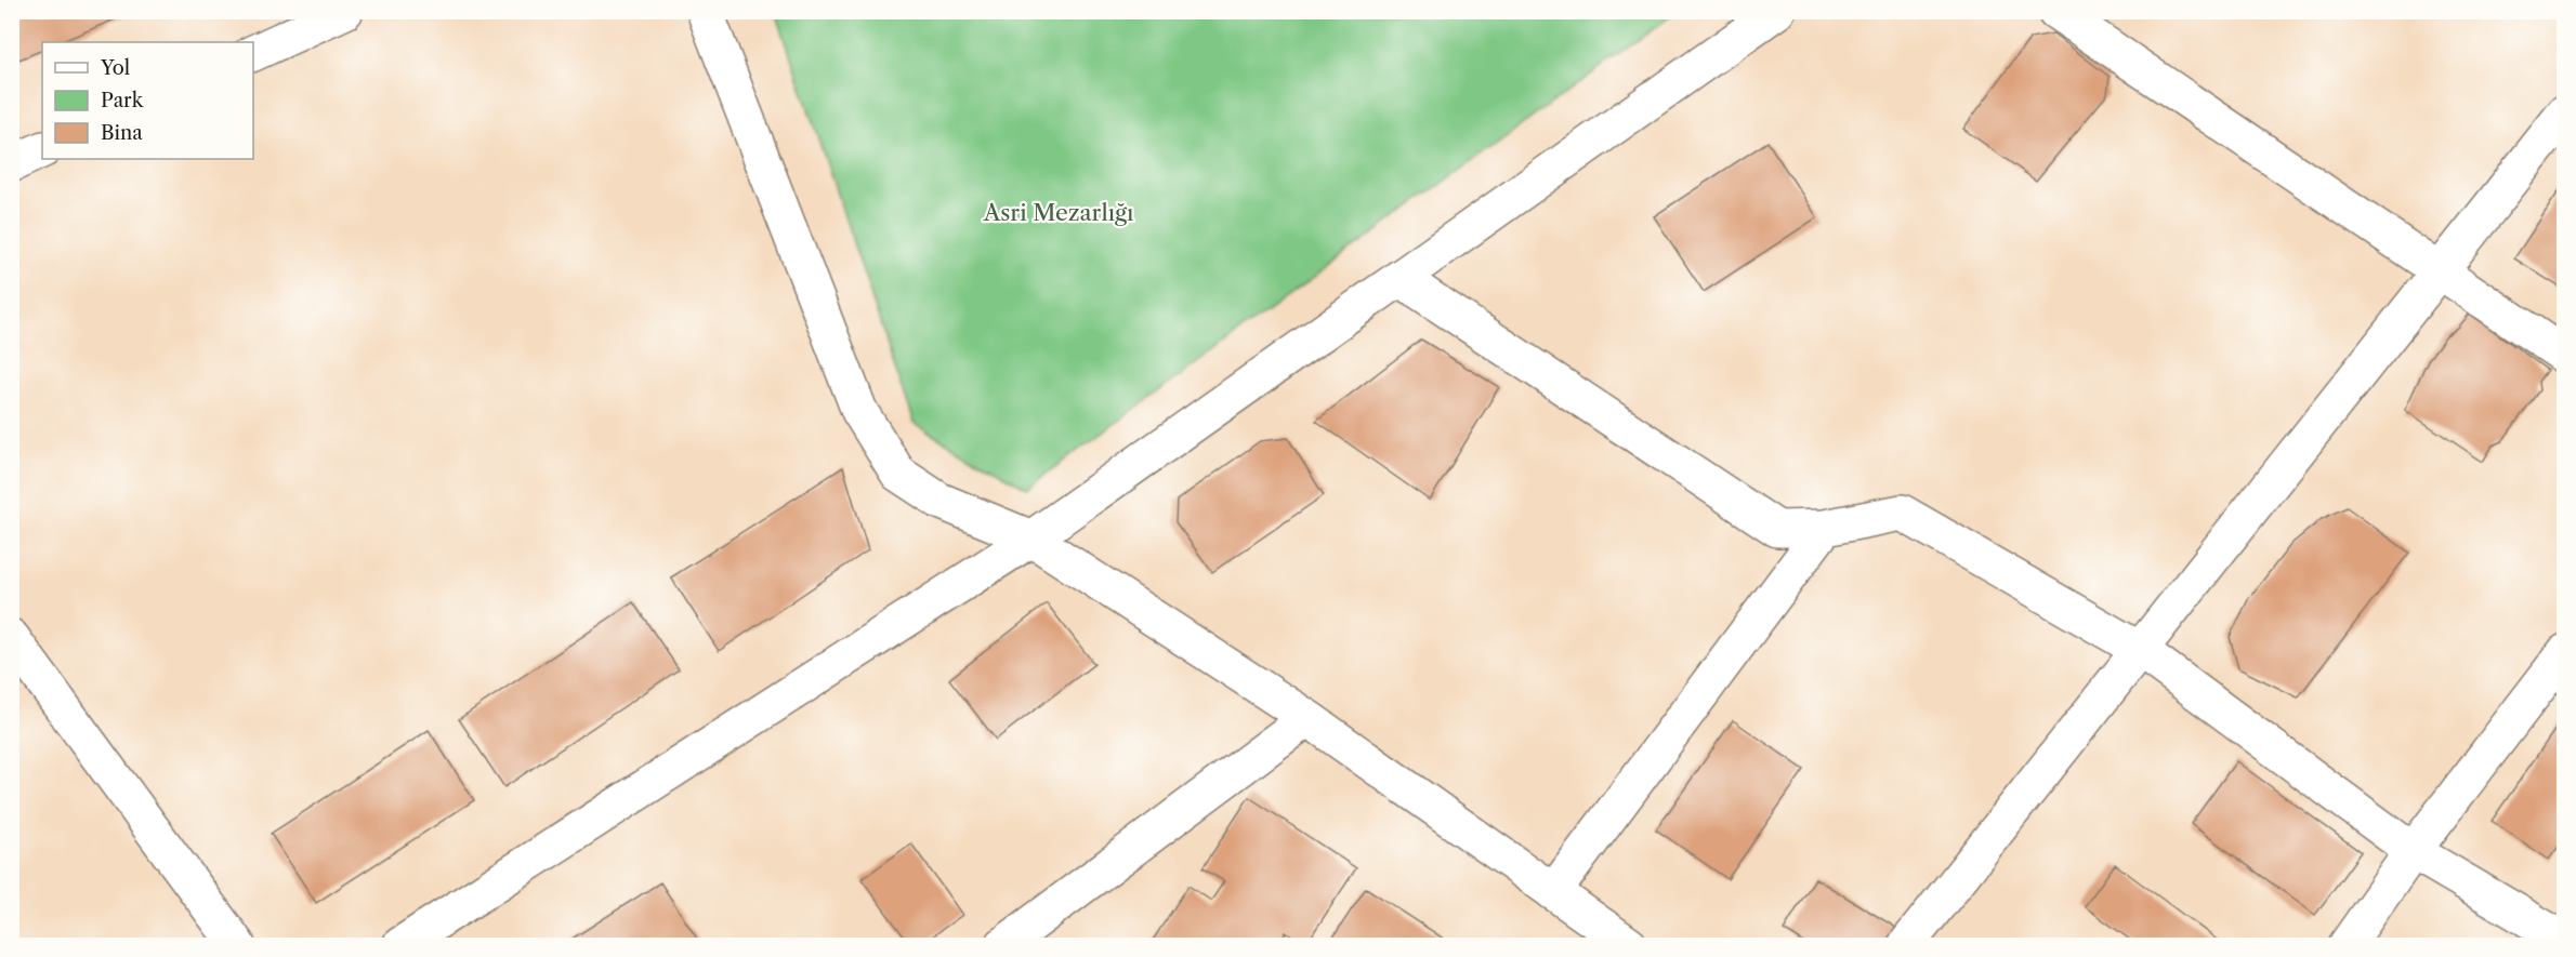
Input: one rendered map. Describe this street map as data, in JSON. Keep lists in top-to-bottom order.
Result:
{
  "parks": ["Asri Mezarlığı"],
  "legend": ["Yol", "Park", "Bina"]
}
